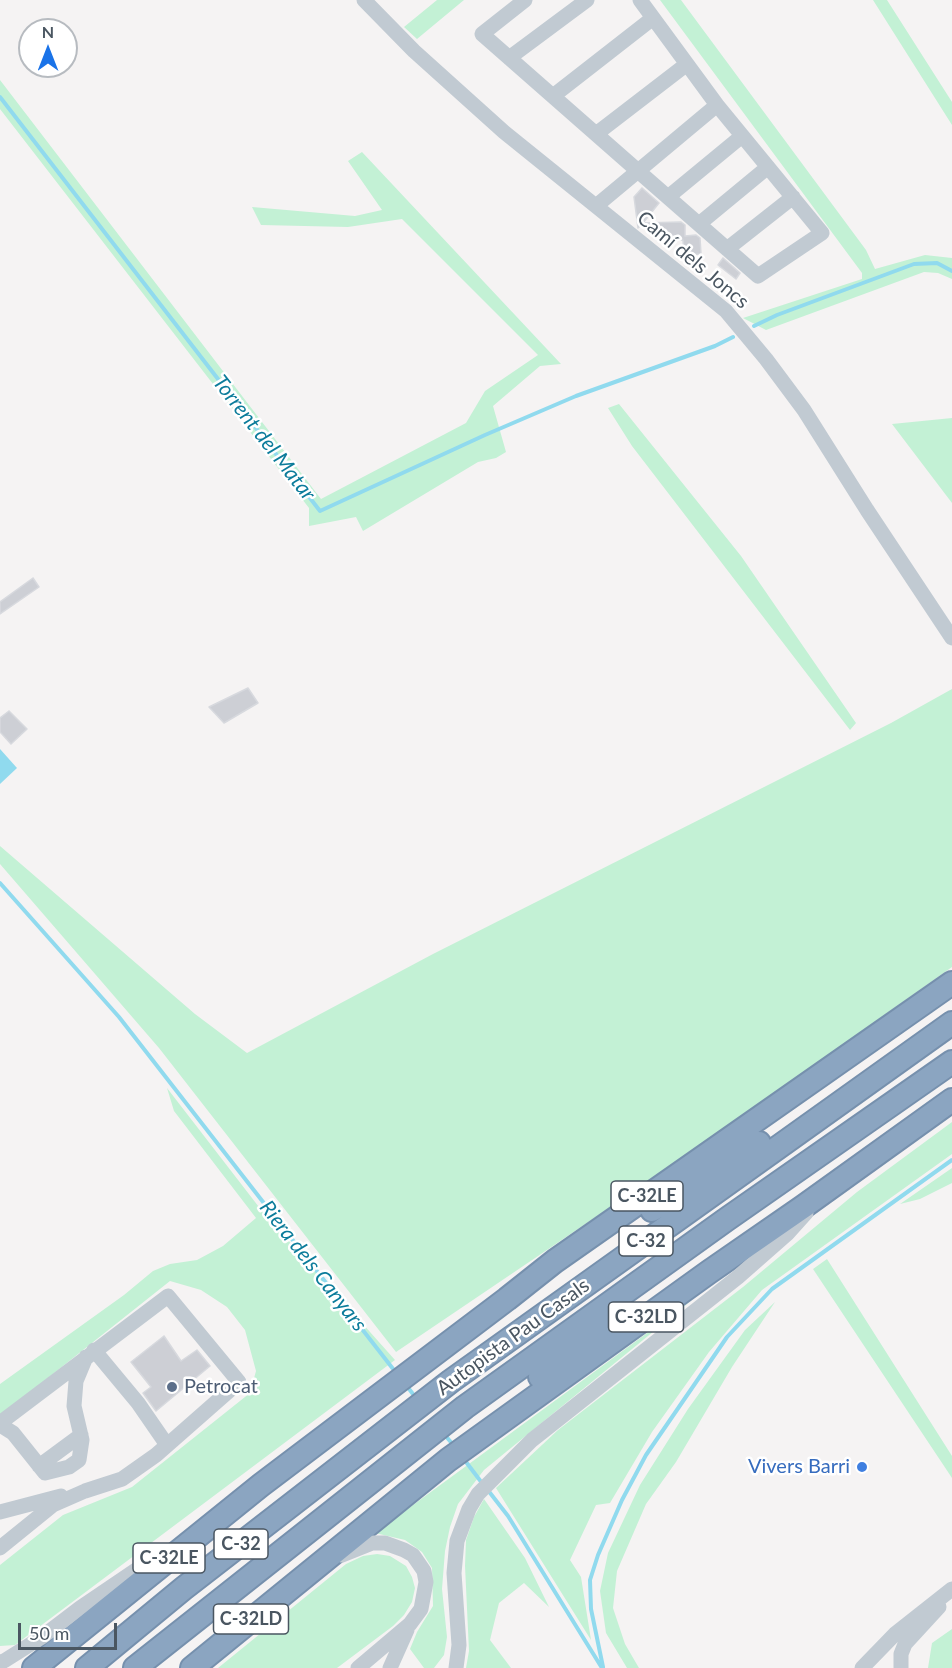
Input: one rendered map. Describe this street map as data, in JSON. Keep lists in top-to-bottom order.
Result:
{
  "streets": {
    "highway": [
      "C-32LE",
      "C-32",
      "C-32LD",
      "Autopista Pau Casals"
    ],
    "street": ["Camí dels Joncs"]
  },
  "crossings": [
    ["C-32LE", "C-32"],
    ["C-32", "C-32LD"],
    ["C-32", "Autopista Pau Casals"]
  ],
  "water": ["Torrent del Matar", "Riera dels Canyars"],
  "places": ["Petrocat", "Vivers Barri"],
  "scale_bar": "50 m",
  "north": "top"
}
